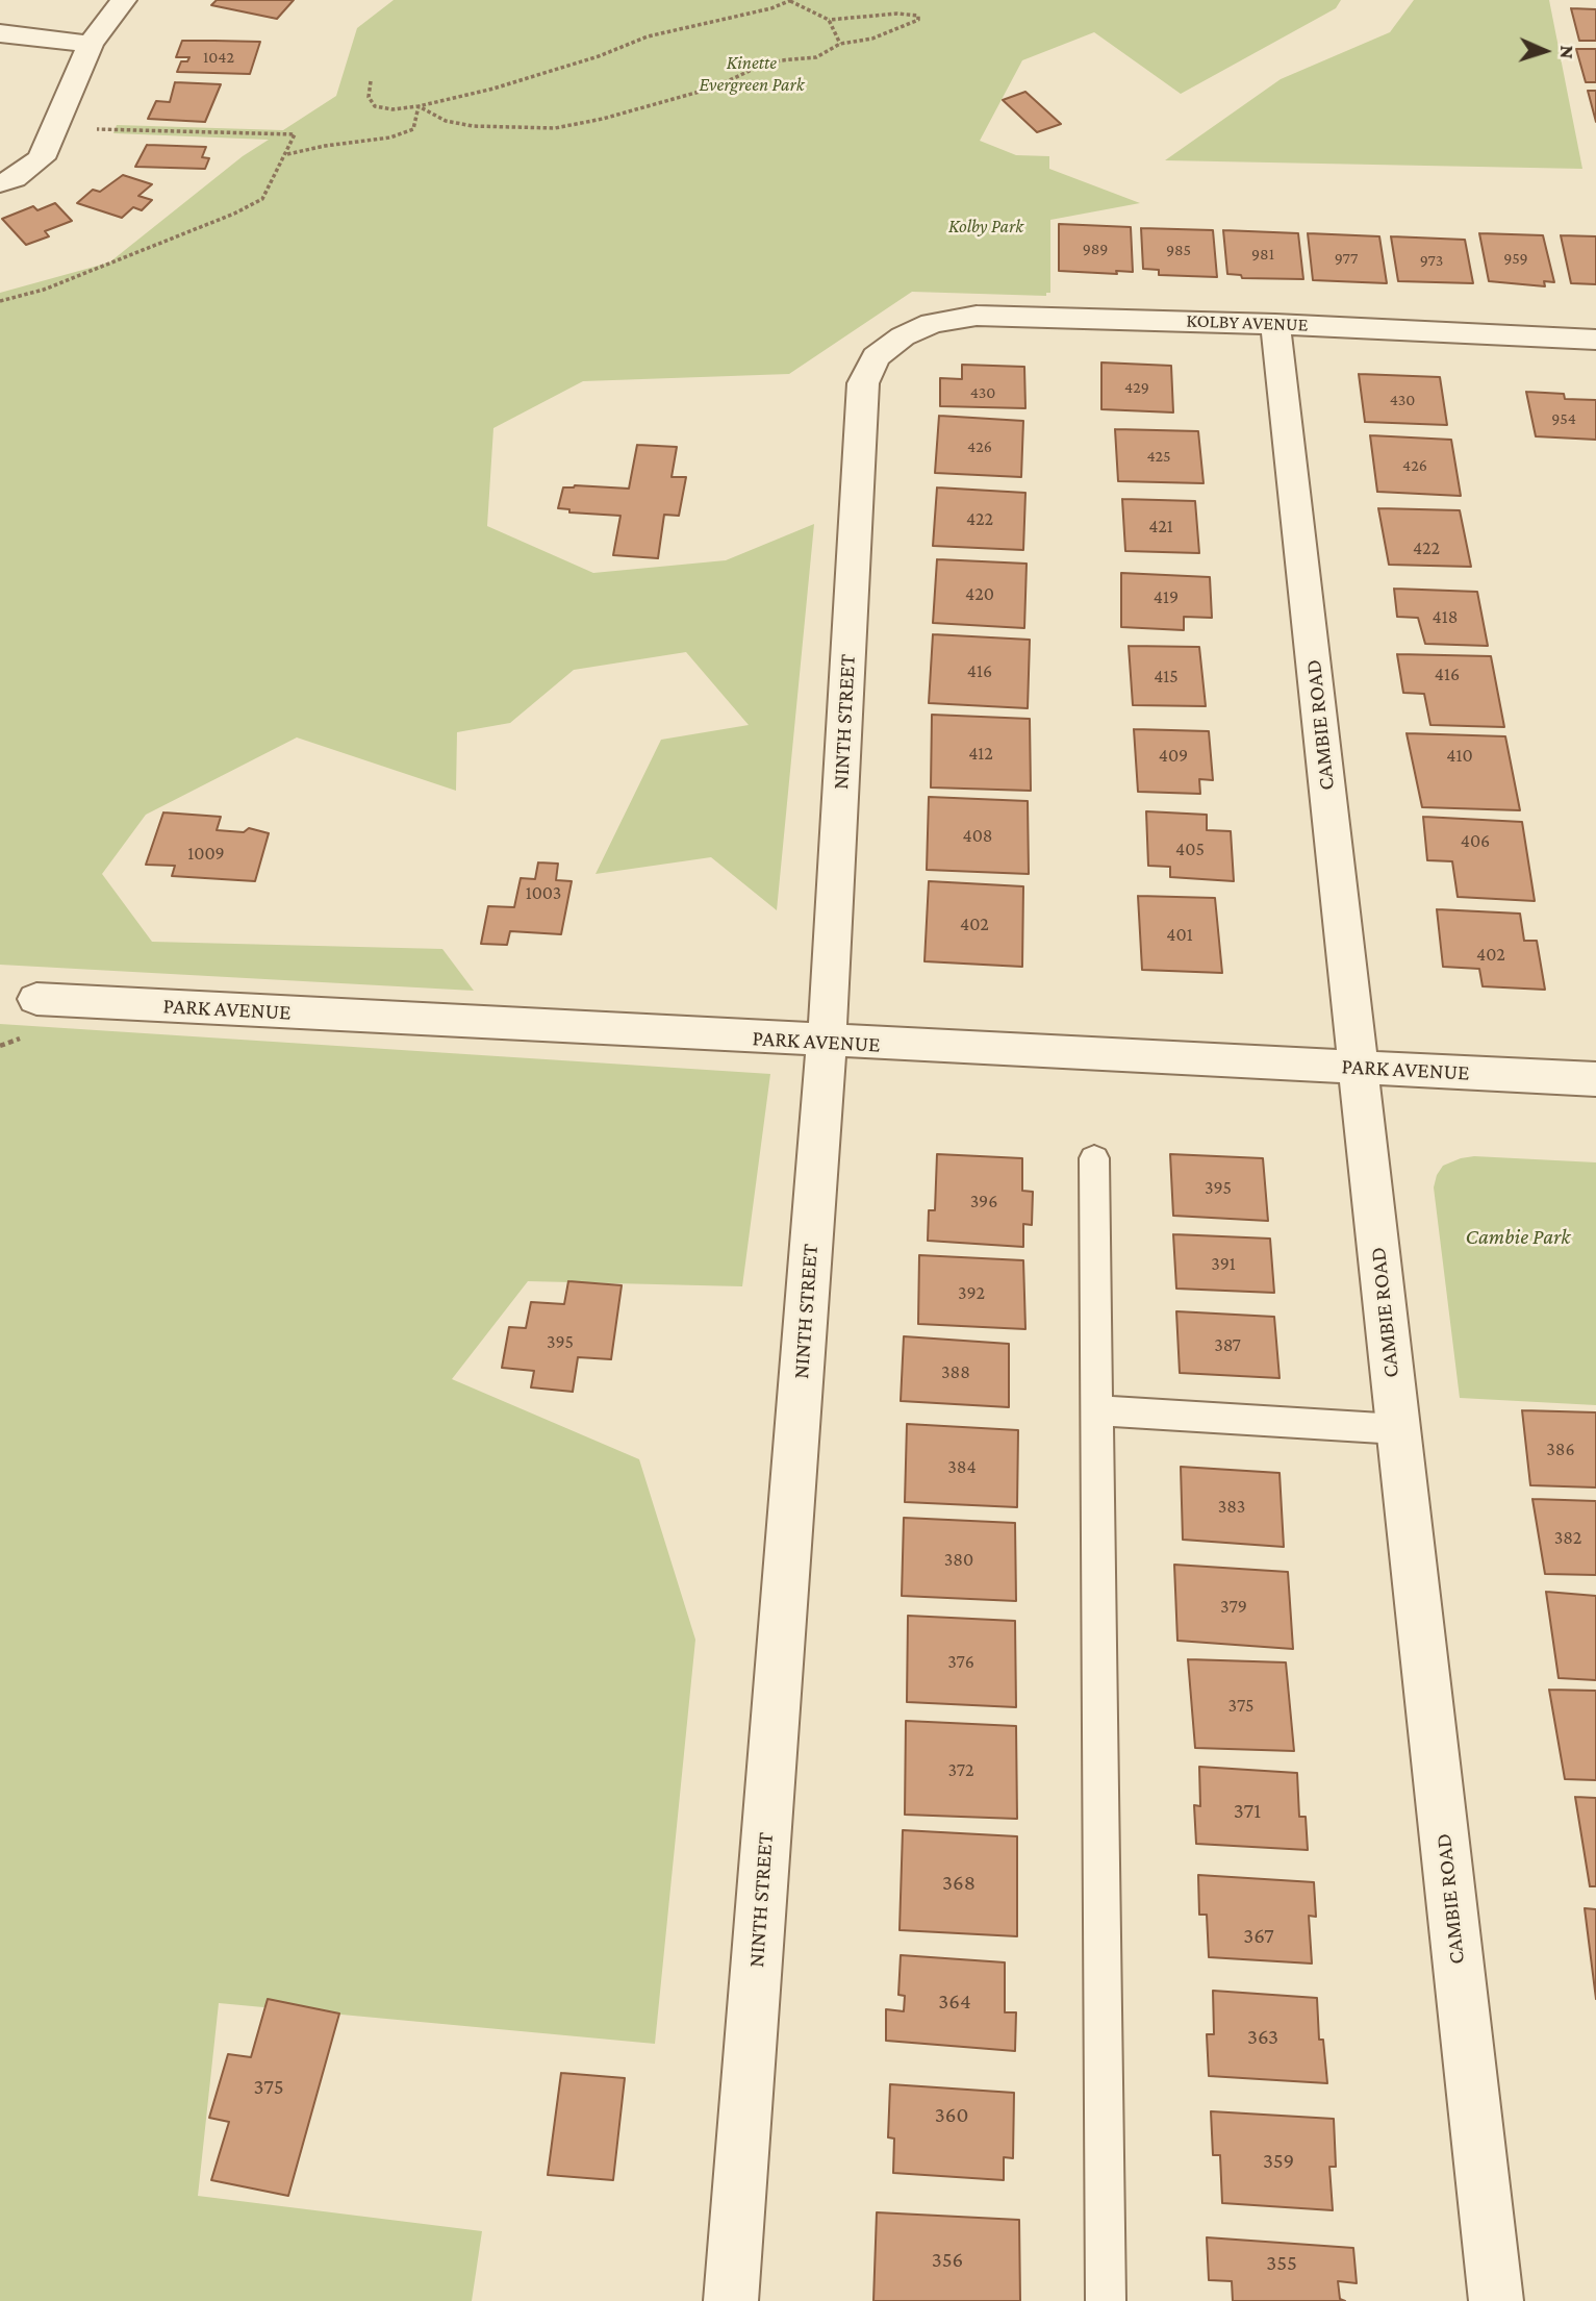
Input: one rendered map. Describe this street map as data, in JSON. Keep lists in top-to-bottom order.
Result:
{
  "streets": {
    "street": [
      "KOLBY AVENUE",
      "NINTH STREET",
      "CAMBIE ROAD",
      "PARK AVENUE"
    ]
  },
  "crossings": [
    ["KOLBY AVENUE", "NINTH STREET"],
    ["KOLBY AVENUE", "CAMBIE ROAD"],
    ["NINTH STREET", "PARK AVENUE"],
    ["CAMBIE ROAD", "PARK AVENUE"]
  ],
  "parks": ["Kinette Evergreen Park", "Kolby Park", "Cambie Park"],
  "house_numbers": [
    "1042",
    "989",
    "985",
    "981",
    "977",
    "959",
    "973",
    "429",
    "430",
    "430",
    "954",
    "426",
    "425",
    "426",
    "422",
    "421",
    "422",
    "420",
    "419",
    "418",
    "416",
    "416",
    "415",
    "412",
    "409",
    "410",
    "408",
    "406",
    "405",
    "1009",
    "1003",
    "402",
    "401",
    "402",
    "395",
    "396",
    "391",
    "392",
    "395",
    "387",
    "388",
    "386",
    "384",
    "383",
    "382",
    "380",
    "379",
    "376",
    "375",
    "372",
    "371",
    "368",
    "367",
    "364",
    "363",
    "375",
    "360",
    "359",
    "356",
    "355"
  ],
  "north": "right"
}
